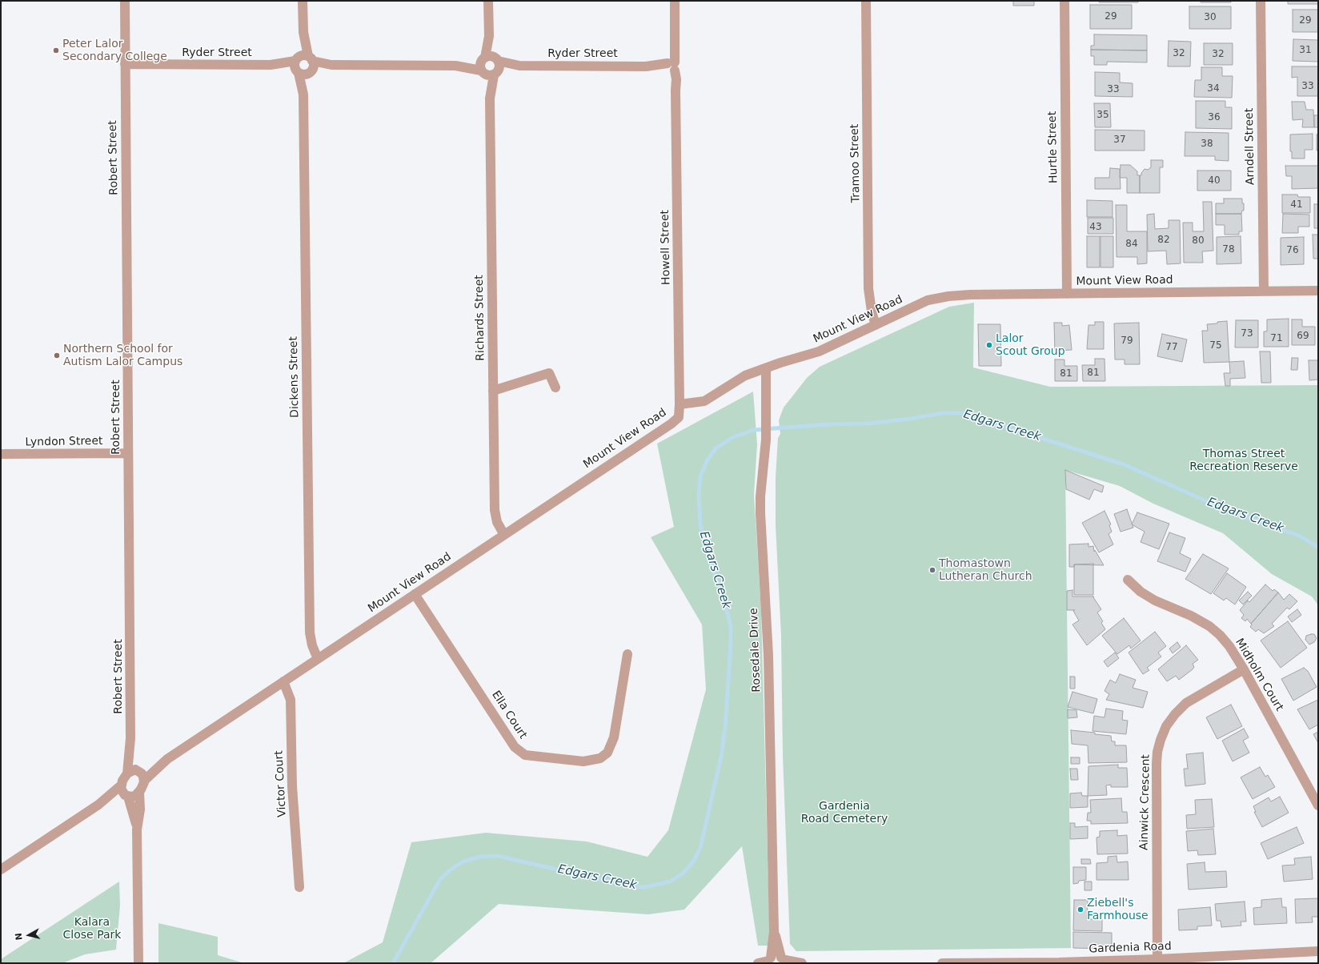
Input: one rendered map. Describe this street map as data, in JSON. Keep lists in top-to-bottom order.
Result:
{
  "streets": {
    "street": [
      "Ryder Street",
      "Arndell Street",
      "Hurtle Street",
      "Robert Street",
      "Tramoo Street",
      "Howell Street",
      "Mount View Road",
      "Richards Street",
      "Dickens Street",
      "Lyndon Street",
      "Rosedale Drive",
      "Midholm Court",
      "Ella Court",
      "Victor Court",
      "Ainwick Crescent",
      "Gardenia Road"
    ]
  },
  "crossings": [
    ["Ryder Street", "Robert Street"],
    ["Ryder Street", "Howell Street"],
    ["Ryder Street", "Richards Street"],
    ["Ryder Street", "Dickens Street"],
    ["Arndell Street", "Mount View Road"],
    ["Hurtle Street", "Mount View Road"],
    ["Robert Street", "Mount View Road"],
    ["Robert Street", "Lyndon Street"],
    ["Tramoo Street", "Mount View Road"],
    ["Howell Street", "Mount View Road"],
    ["Mount View Road", "Richards Street"],
    ["Mount View Road", "Dickens Street"],
    ["Mount View Road", "Rosedale Drive"],
    ["Mount View Road", "Ella Court"],
    ["Mount View Road", "Victor Court"],
    ["Midholm Court", "Ainwick Crescent"],
    ["Ainwick Crescent", "Gardenia Road"]
  ],
  "water": ["Edgars Creek"],
  "parks": ["Thomas Street Recreation Reserve", "Gardenia Road Cemetery", "Kalara Close Park"],
  "places": [
    "Peter Lalor Secondary College",
    "Lalor Scout Group",
    "Northern School for Autism Lalor Campus",
    "Thomastown Lutheran Church",
    "Ziebell's Farmhouse"
  ],
  "house_numbers": [
    "29",
    "30",
    "29",
    "31",
    "32",
    "32",
    "33",
    "34",
    "33",
    "35",
    "36",
    "37",
    "38",
    "40",
    "41",
    "43",
    "82",
    "80",
    "84",
    "78",
    "76",
    "73",
    "69",
    "71",
    "79",
    "75",
    "77",
    "81",
    "81"
  ],
  "north": "left"
}
